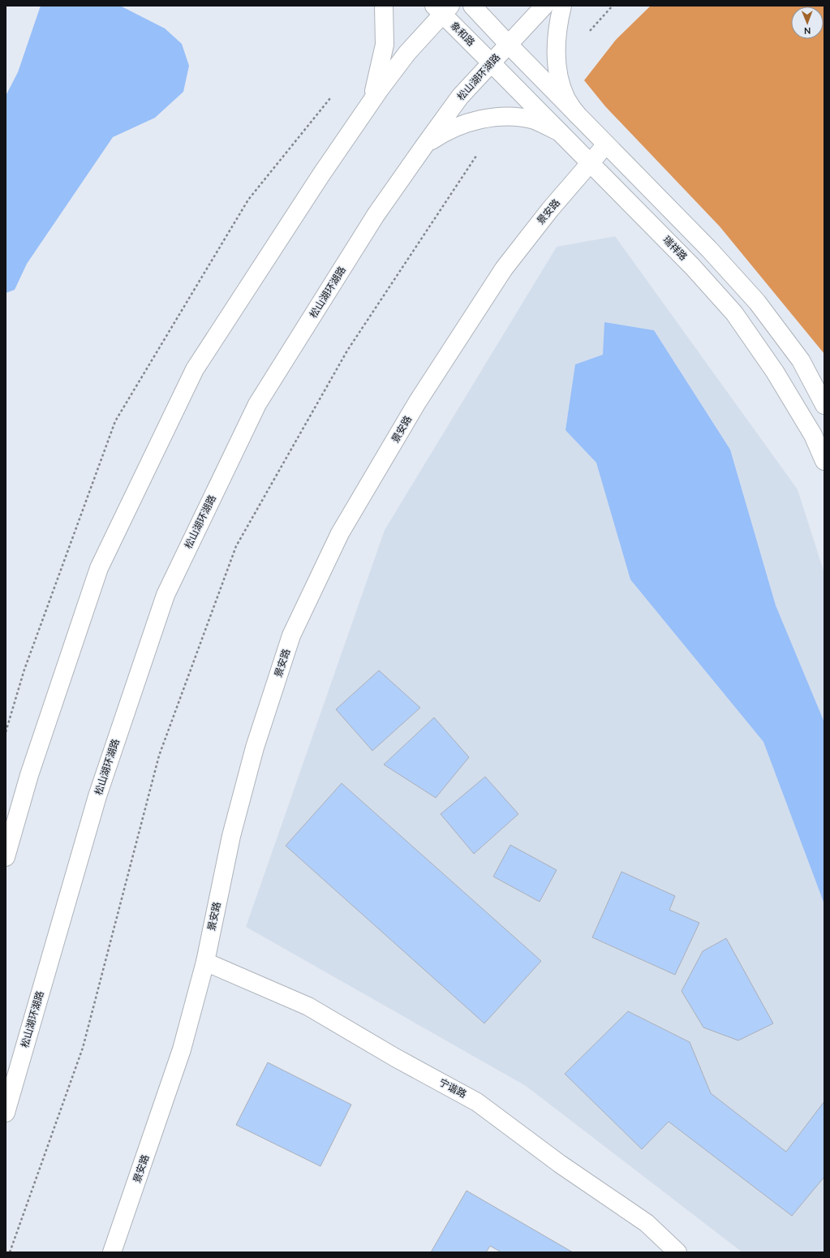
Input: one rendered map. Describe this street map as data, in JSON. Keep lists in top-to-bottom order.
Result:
{
  "streets": {
    "street": [
      "象和路",
      "松山湖环湖路",
      "景安路",
      "瑞祥路",
      "宁谐路"
    ]
  },
  "crossings": [
    ["象和路", "松山湖环湖路"],
    ["象和路", "瑞祥路"],
    ["松山湖环湖路", "瑞祥路"],
    ["景安路", "瑞祥路"],
    ["景安路", "宁谐路"]
  ],
  "north": "bottom"
}
